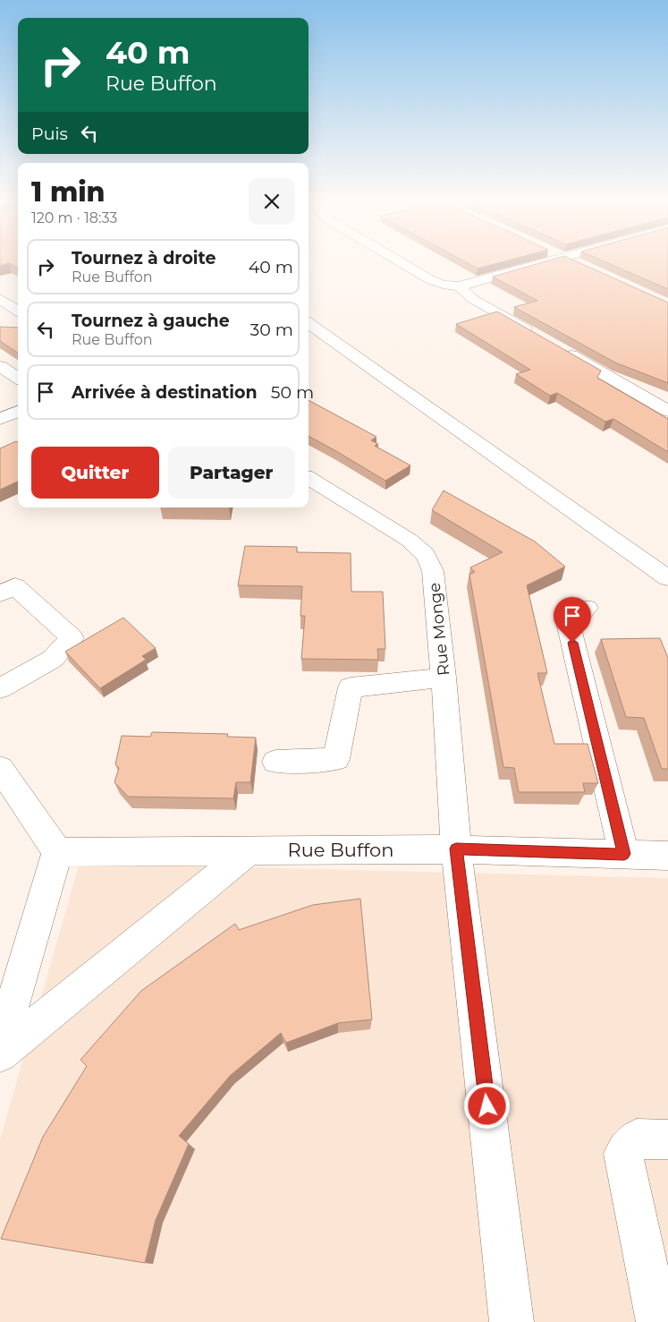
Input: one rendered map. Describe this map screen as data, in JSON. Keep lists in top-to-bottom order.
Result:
{
  "streets": {
    "street": ["Rue Monge", "Rue Buffon"]
  },
  "crossings": [
    ["Rue Monge", "Rue Buffon"]
  ],
  "page": {
    "turn": ["40 m", "Rue Buffon"],
    "then": "Puis",
    "heading": ["1 min", "120 m · 18:33"],
    "list": [
      {
        "name": "Tournez à droite",
        "note": "Rue Buffon",
        "value": "40 m"
      },
      {
        "name": "Tournez à gauche",
        "note": "Rue Buffon",
        "value": "30 m"
      },
      {
        "name": "Arrivée à destination",
        "value": "50 m"
      }
    ],
    "buttons": ["Quitter", "Partager"]
  }
}
